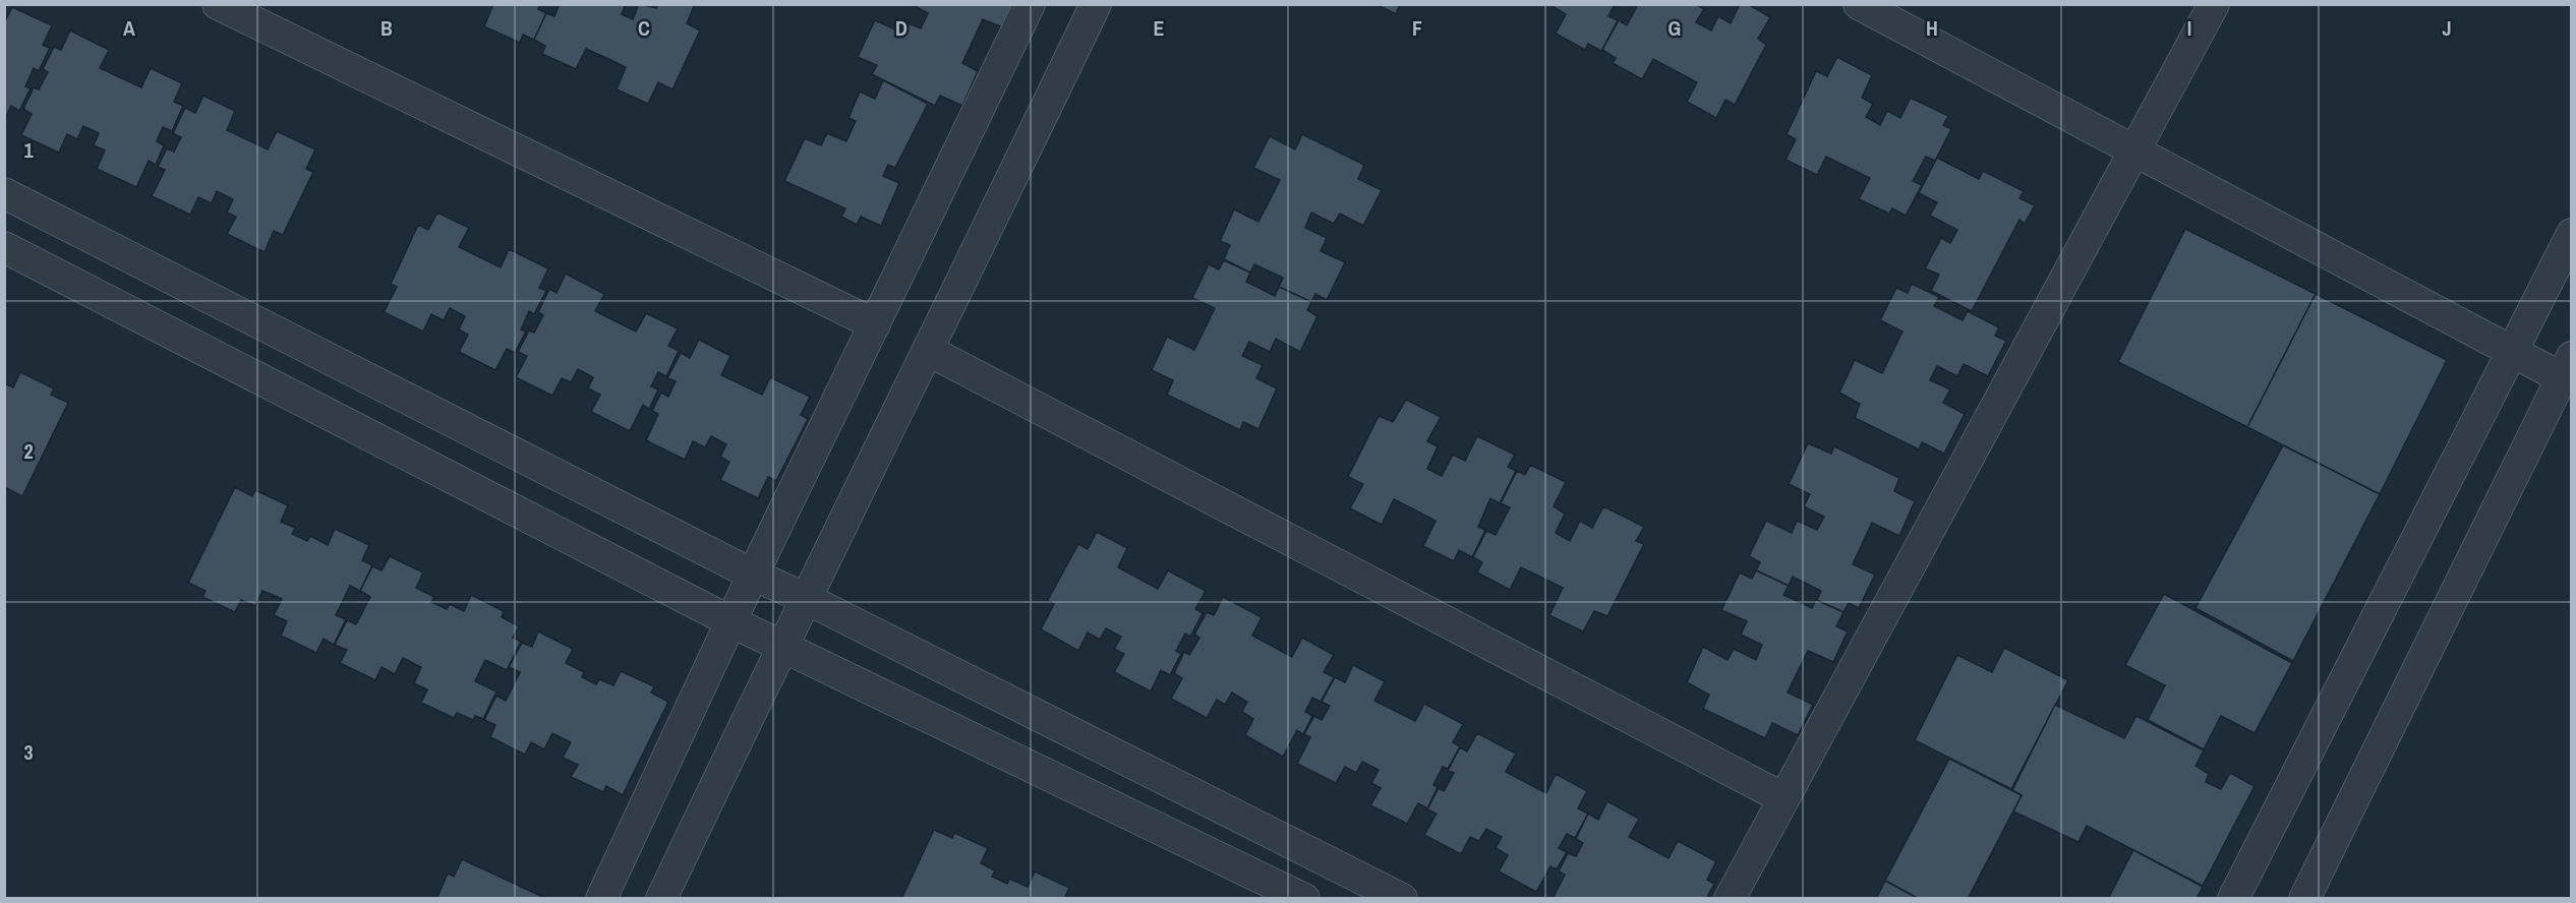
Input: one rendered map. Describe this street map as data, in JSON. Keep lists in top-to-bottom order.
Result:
{
  "grid": {
    "columns": [
      "A",
      "B",
      "C",
      "D",
      "E",
      "F",
      "G",
      "H",
      "I",
      "J"
    ],
    "rows": ["1", "2", "3"]
  }
}
